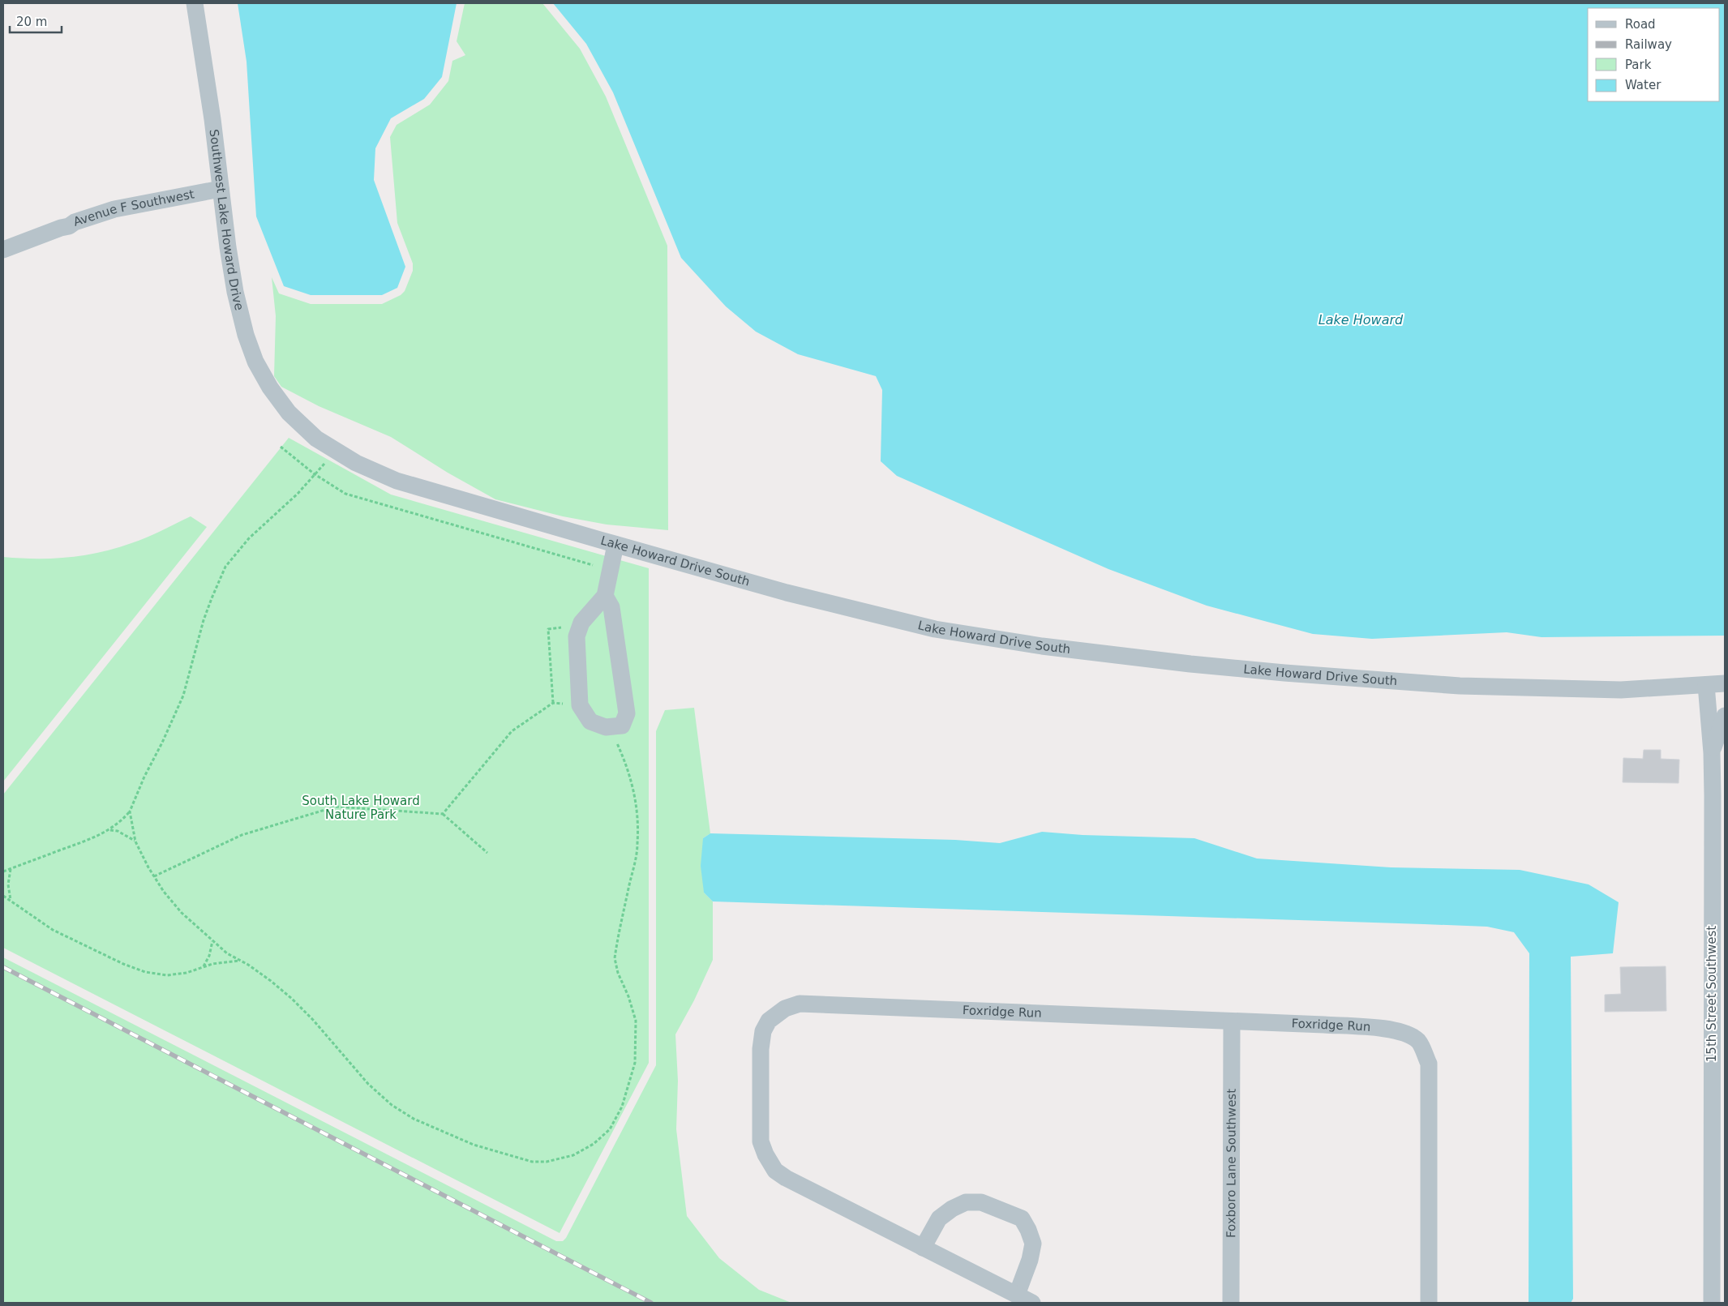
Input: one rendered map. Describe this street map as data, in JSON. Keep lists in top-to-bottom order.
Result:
{
  "streets": {
    "street": [
      "Avenue F Southwest",
      "Southwest Lake Howard Drive",
      "Lake Howard Drive South",
      "15th Street Southwest",
      "Foxridge Run",
      "Foxboro Lane Southwest"
    ]
  },
  "crossings": [
    ["Avenue F Southwest", "Southwest Lake Howard Drive"],
    ["Southwest Lake Howard Drive", "Lake Howard Drive South"],
    ["Lake Howard Drive South", "15th Street Southwest"],
    ["Foxridge Run", "Foxboro Lane Southwest"]
  ],
  "water": ["Lake Howard"],
  "parks": ["South Lake Howard Nature Park"],
  "legend": [
    "Road",
    "Railway",
    "Park",
    "Water"
  ],
  "scale_bar": "20 m"
}
